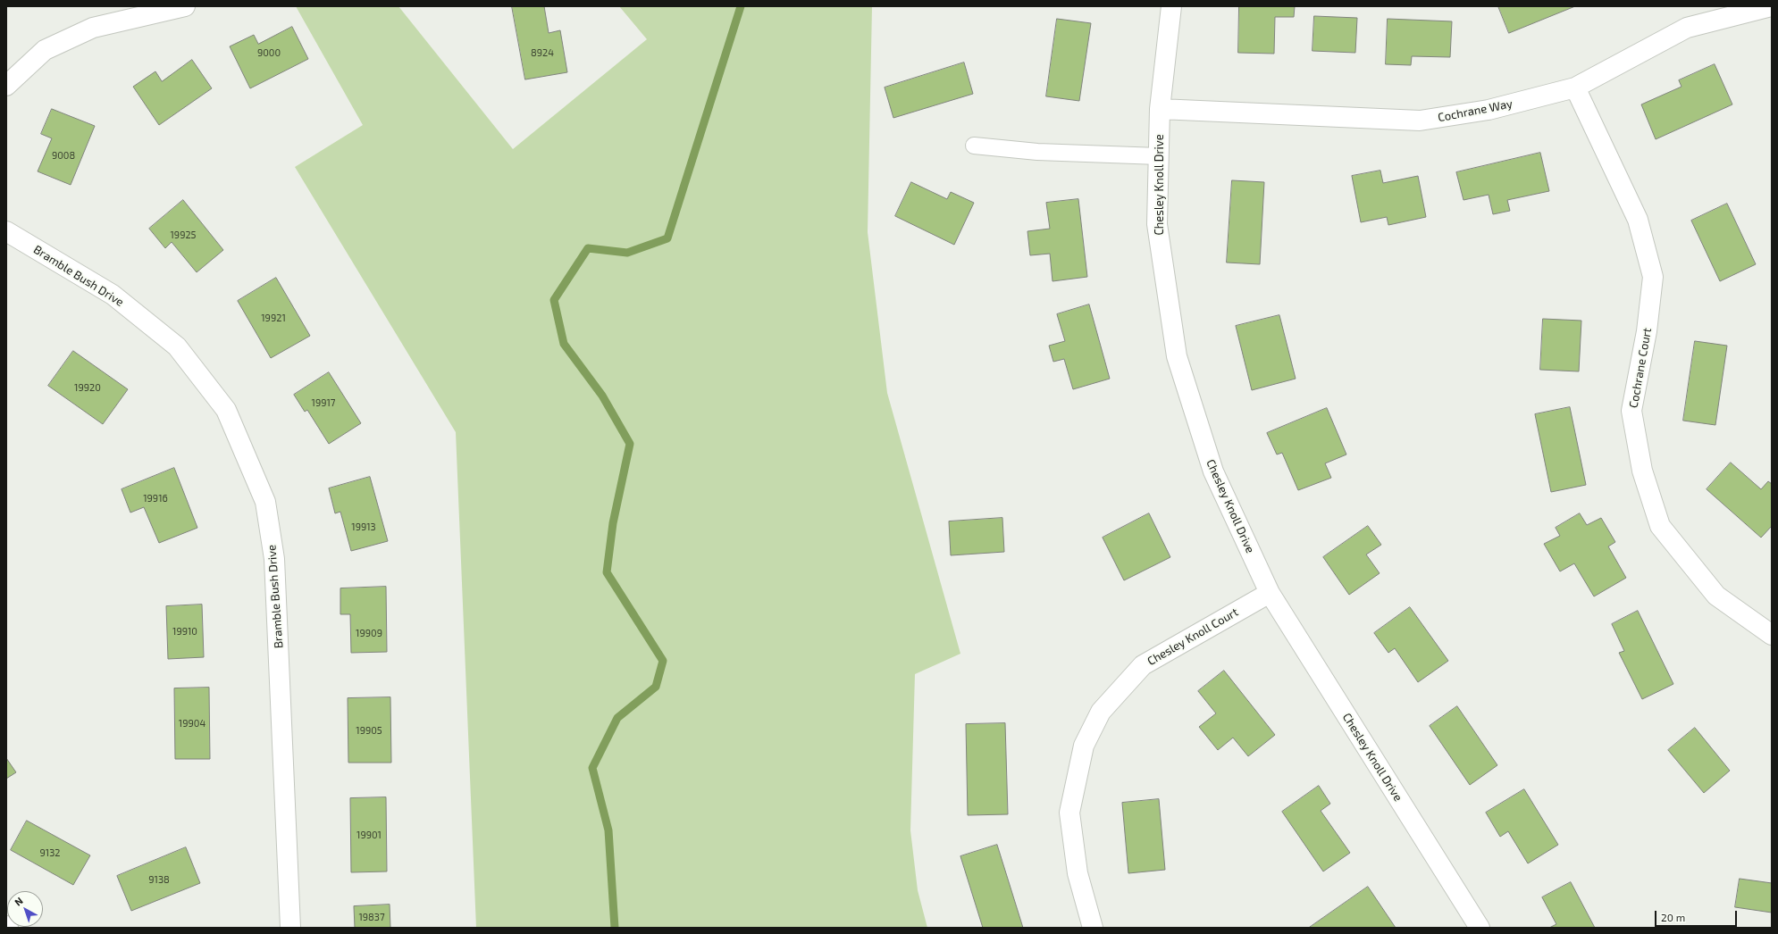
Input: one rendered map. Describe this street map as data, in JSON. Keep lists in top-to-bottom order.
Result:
{
  "streets": {
    "street": [
      "Cochrane Way",
      "Chesley Knoll Drive",
      "Bramble Bush Drive",
      "Cochrane Court",
      "Chesley Knoll Court"
    ]
  },
  "crossings": [
    ["Cochrane Way", "Chesley Knoll Drive"],
    ["Cochrane Way", "Cochrane Court"],
    ["Chesley Knoll Drive", "Chesley Knoll Court"]
  ],
  "house_numbers": [
    "9000",
    "8924",
    "9008",
    "19925",
    "19921",
    "19920",
    "19917",
    "19916",
    "19913",
    "19910",
    "19909",
    "19904",
    "19905",
    "19901",
    "9132",
    "9138",
    "19837"
  ],
  "scale_bar": "20 m",
  "north": "top left"
}
